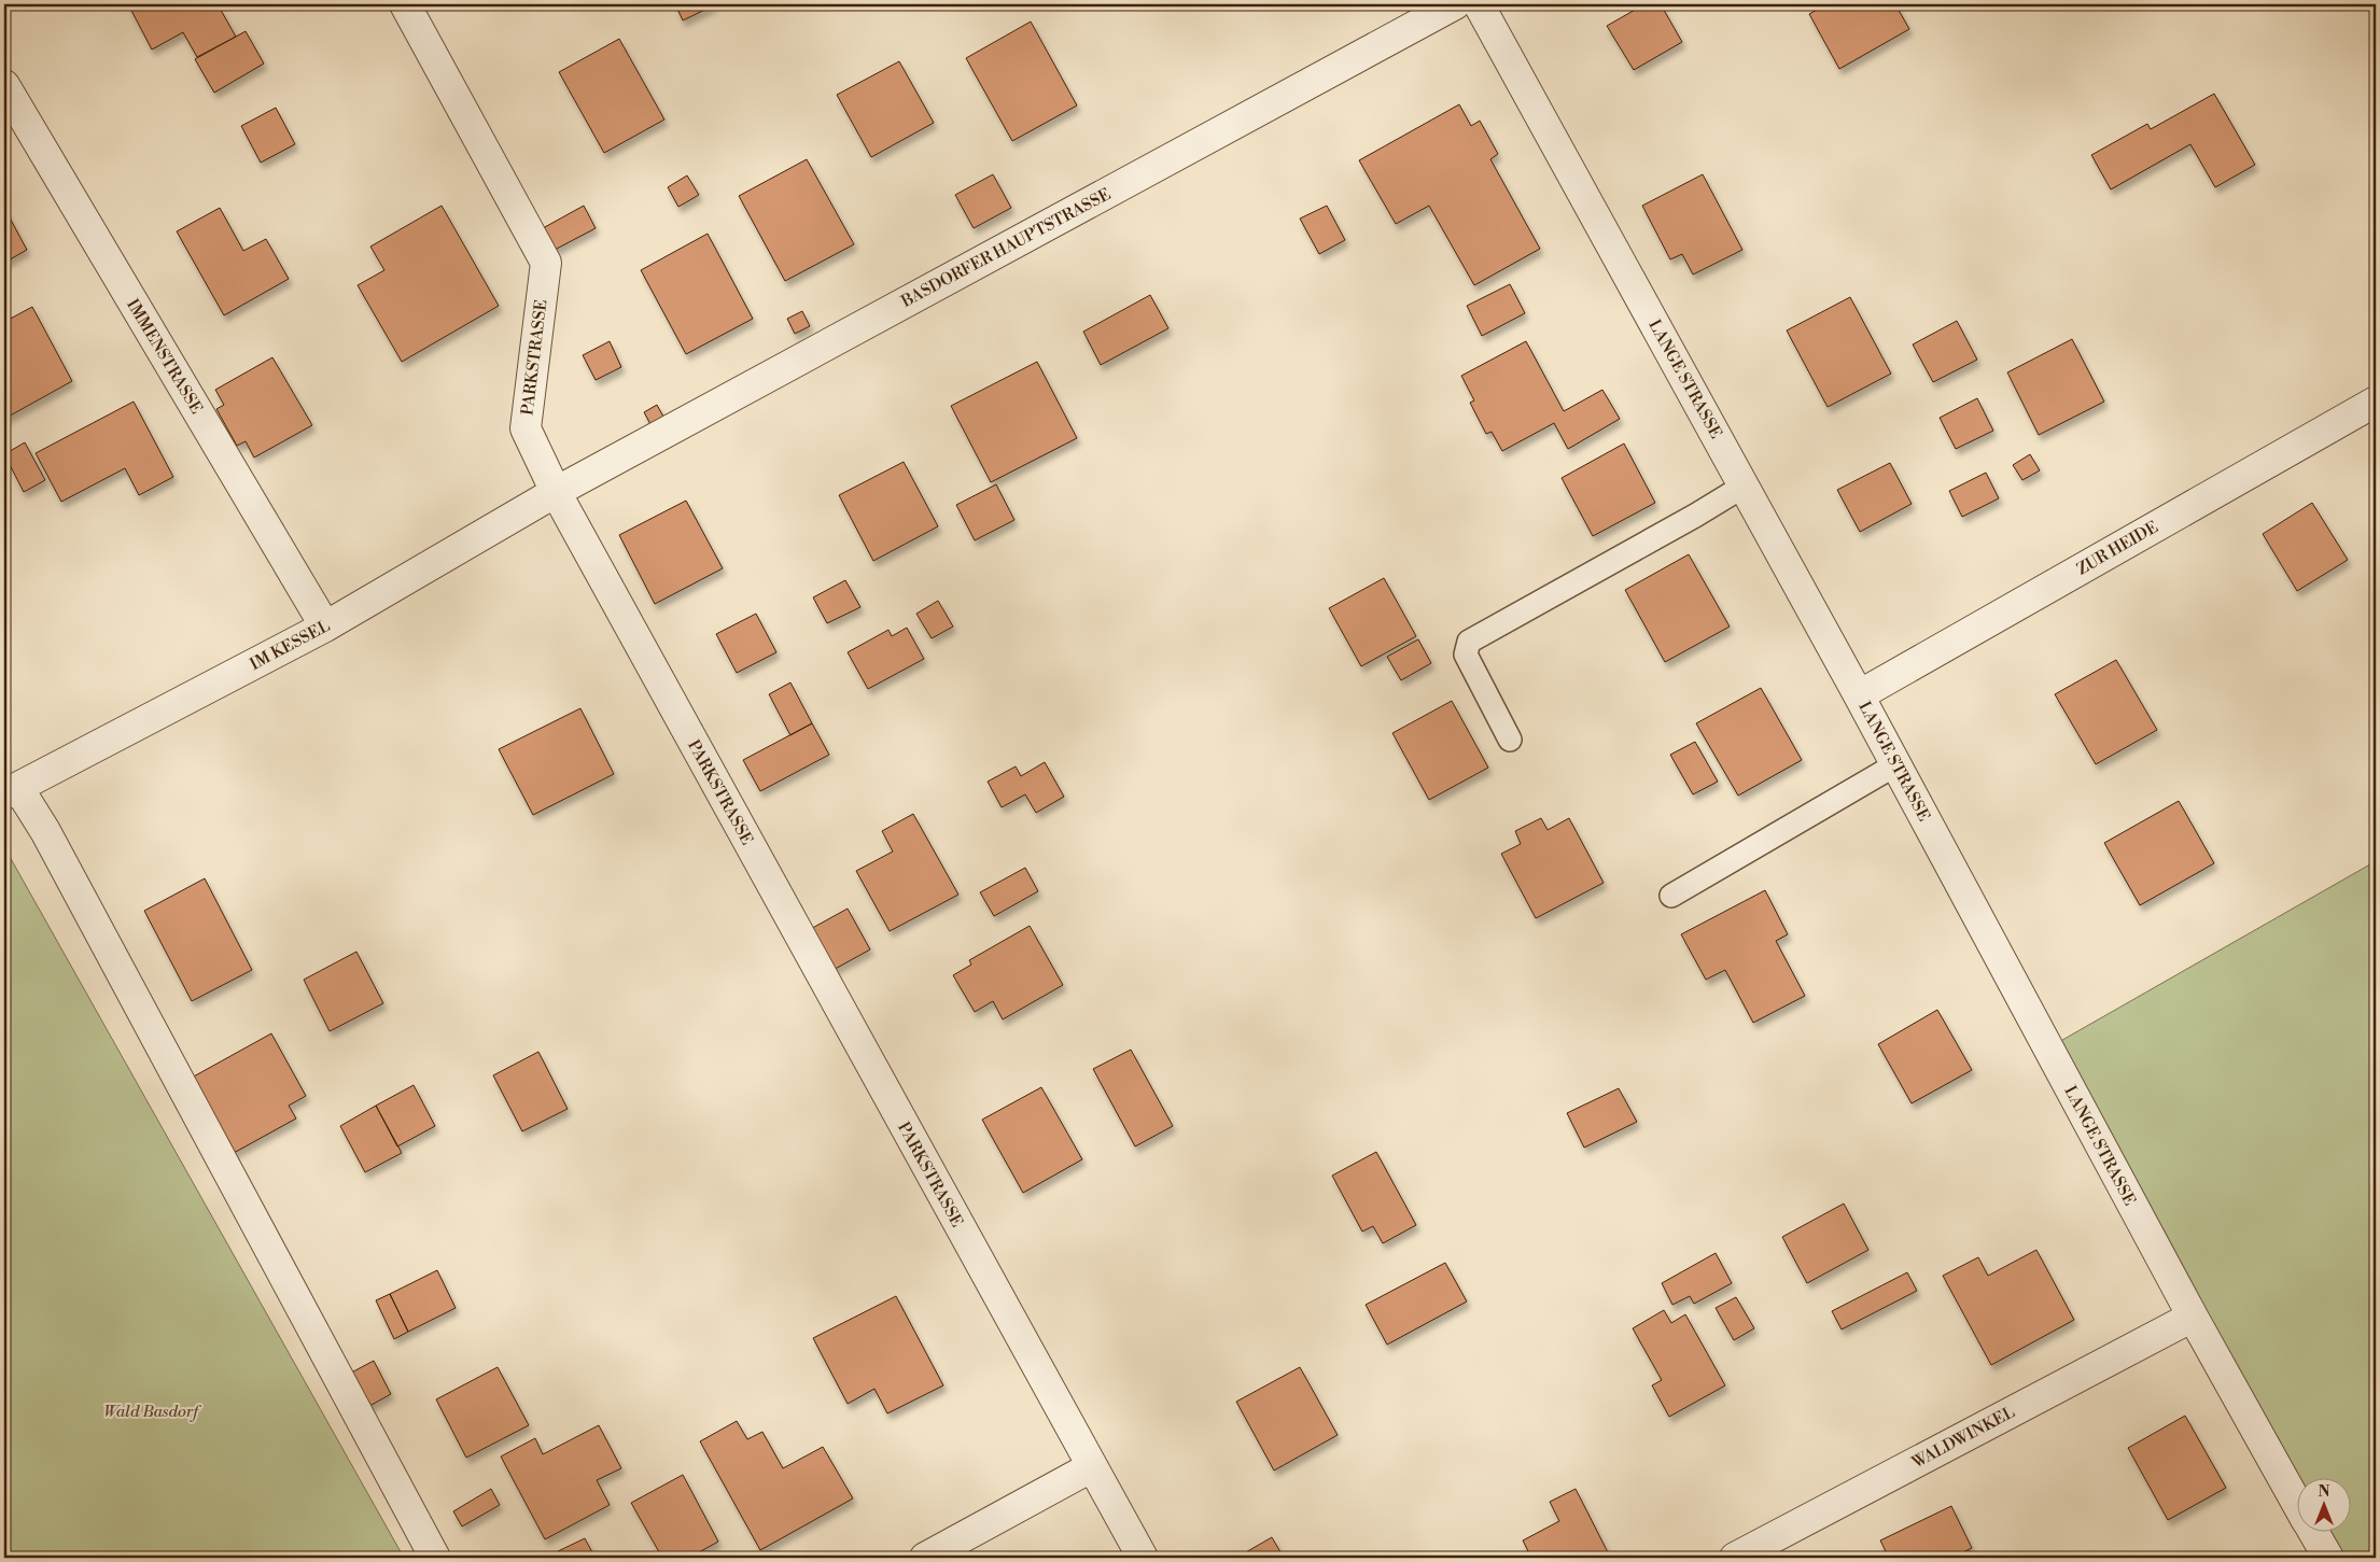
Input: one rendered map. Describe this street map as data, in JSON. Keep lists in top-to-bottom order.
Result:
{
  "streets": {
    "street": [
      "BASDORFER HAUPTSTRASSE",
      "IMMENSTRASSE",
      "PARKSTRASSE",
      "LANGE STRASSE",
      "ZUR HEIDE",
      "IM KESSEL",
      "WALDWINKEL"
    ]
  },
  "crossings": [
    ["BASDORFER HAUPTSTRASSE", "PARKSTRASSE"],
    ["BASDORFER HAUPTSTRASSE", "IM KESSEL"],
    ["IMMENSTRASSE", "IM KESSEL"],
    ["PARKSTRASSE", "IM KESSEL"],
    ["LANGE STRASSE", "ZUR HEIDE"],
    ["LANGE STRASSE", "WALDWINKEL"]
  ],
  "parks": ["Wald Basdorf"],
  "north": "top"
}
